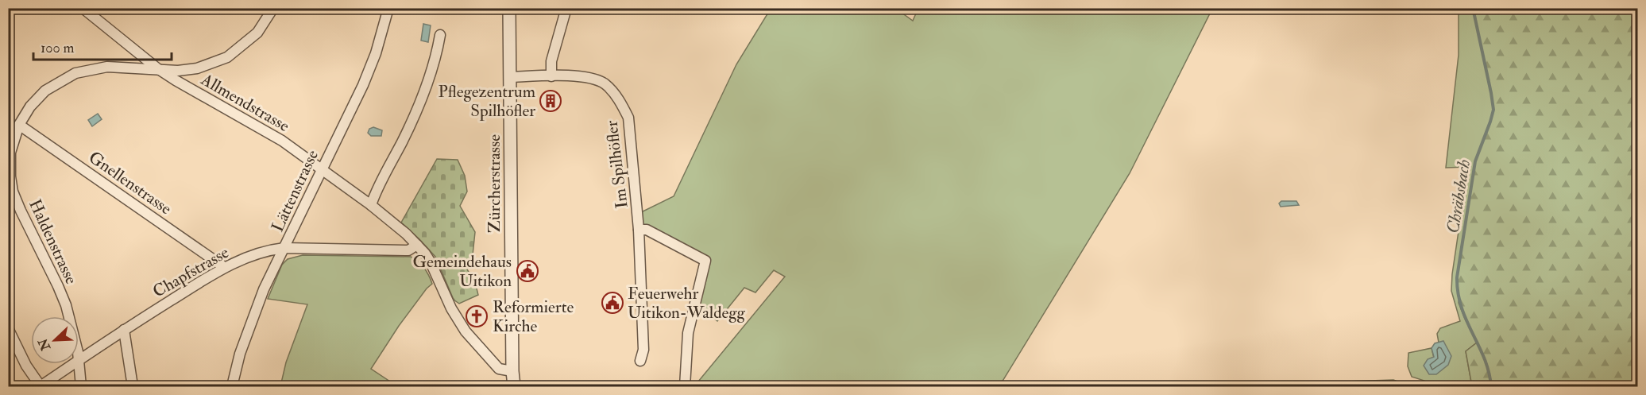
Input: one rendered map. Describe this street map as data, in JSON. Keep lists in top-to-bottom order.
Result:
{
  "streets": {
    "street": [
      "Allmendstrasse",
      "Im Spilhöfler",
      "Gnellenstrasse",
      "Zürcherstrasse",
      "Lättenstrasse",
      "Haldenstrasse",
      "Chapfstrasse"
    ]
  },
  "crossings": [
    ["Allmendstrasse", "Zürcherstrasse"],
    ["Allmendstrasse", "Lättenstrasse"],
    ["Allmendstrasse", "Haldenstrasse"],
    ["Allmendstrasse", "Chapfstrasse"],
    ["Im Spilhöfler", "Zürcherstrasse"],
    ["Gnellenstrasse", "Haldenstrasse"],
    ["Gnellenstrasse", "Chapfstrasse"],
    ["Lättenstrasse", "Chapfstrasse"],
    ["Haldenstrasse", "Chapfstrasse"]
  ],
  "water": ["Chräbsbach"],
  "places": {
    "building": ["Pflegezentrum Spilhöfler"],
    "public building": ["Gemeindehaus Uitikon", "Feuerwehr Uitikon-Waldegg"],
    "church": ["Reformierte Kirche"]
  },
  "scale_bar": "100 m",
  "north": "bottom left"
}
